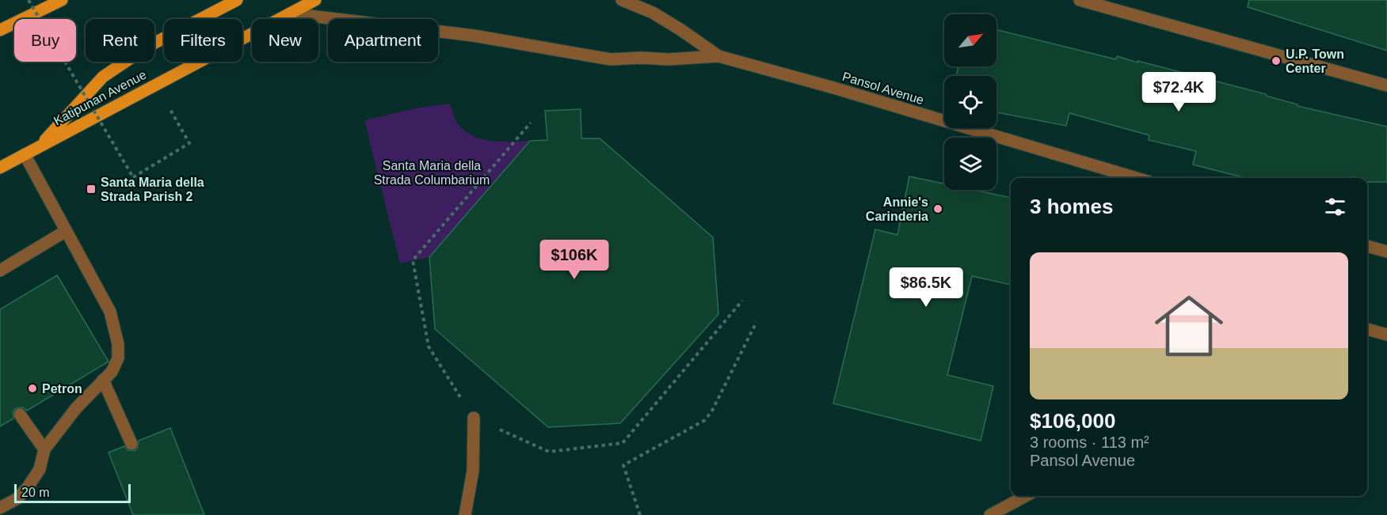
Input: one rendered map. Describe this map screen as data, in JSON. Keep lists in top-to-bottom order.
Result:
{
  "streets": {
    "main road": ["Katipunan Avenue"],
    "street": ["Pansol Avenue"]
  },
  "crossings": [
    ["Pansol Avenue", "Katipunan Avenue"]
  ],
  "parks": ["Santa Maria della Strada Columbarium"],
  "places": {
    "other": ["U.P. Town Center", "Annie's Carinderia", "Petron"],
    "transit": ["Santa Maria della Strada Parish 2"]
  },
  "scale_bar": "20 m",
  "north": "top right",
  "page": {
    "chip": [
      "Buy",
      "Rent",
      "Filters",
      "New",
      "Apartment"
    ],
    "price": ["$72.4K", "$106K", "$86.5K"],
    "heading": "3 homes",
    "list": [
      {
        "name": "$106,000",
        "note": "3 rooms · 113 m² · Pansol Avenue"
      }
    ],
    "scale": "20 m"
  }
}
